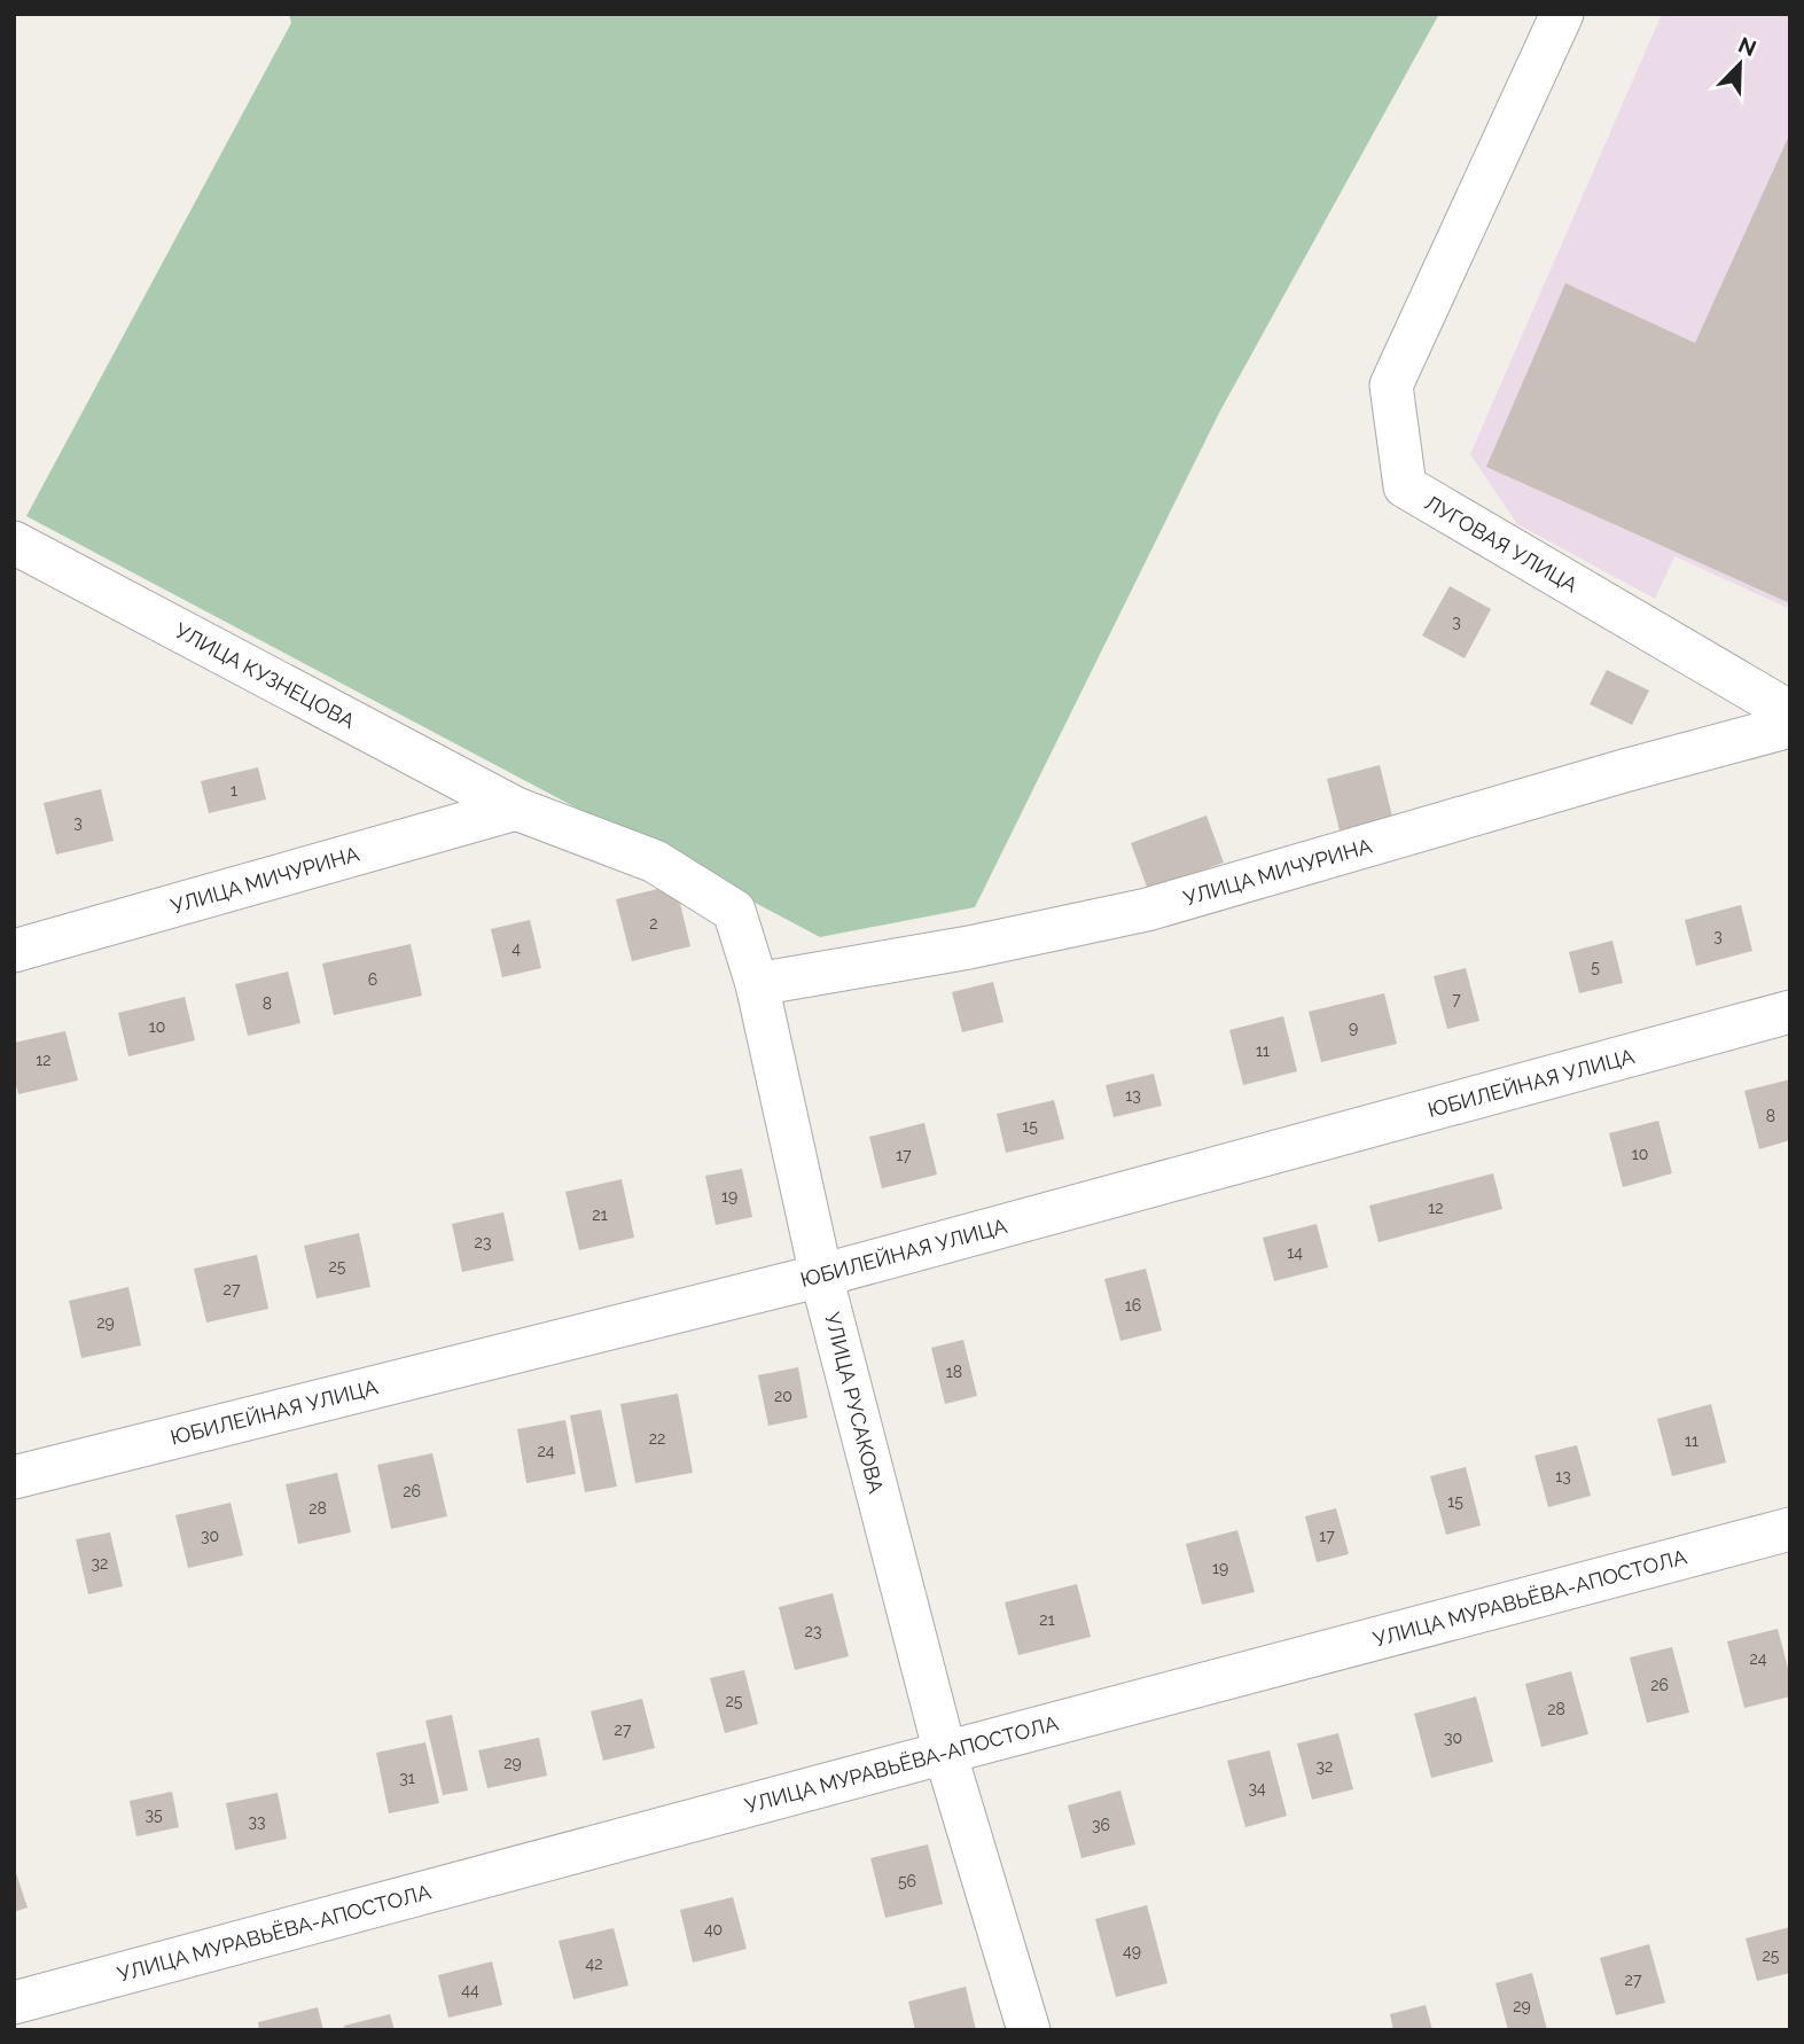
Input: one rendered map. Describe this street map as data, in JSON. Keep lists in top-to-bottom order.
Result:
{
  "streets": {
    "street": [
      "ЛУГОВАЯ УЛИЦА",
      "УЛИЦА КУЗНЕЦОВА",
      "УЛИЦА МИЧУРИНА",
      "ЮБИЛЕЙНАЯ УЛИЦА",
      "УЛИЦА РУСАКОВА",
      "УЛИЦА МУРАВЬЁВА-АПОСТОЛА"
    ]
  },
  "crossings": [
    ["УЛИЦА КУЗНЕЦОВА", "УЛИЦА МИЧУРИНА"],
    ["УЛИЦА КУЗНЕЦОВА", "УЛИЦА РУСАКОВА"],
    ["УЛИЦА МИЧУРИНА", "УЛИЦА РУСАКОВА"],
    ["ЮБИЛЕЙНАЯ УЛИЦА", "УЛИЦА РУСАКОВА"],
    ["УЛИЦА РУСАКОВА", "УЛИЦА МУРАВЬЁВА-АПОСТОЛА"]
  ],
  "house_numbers": [
    "3",
    "1",
    "3",
    "2",
    "3",
    "4",
    "5",
    "6",
    "7",
    "8",
    "10",
    "9",
    "11",
    "12",
    "13",
    "8",
    "15",
    "10",
    "17",
    "19",
    "12",
    "21",
    "23",
    "14",
    "25",
    "27",
    "16",
    "29",
    "18",
    "20",
    "22",
    "11",
    "24",
    "13",
    "26",
    "15",
    "28",
    "30",
    "17",
    "32",
    "19",
    "21",
    "23",
    "24",
    "26",
    "25",
    "28",
    "27",
    "30",
    "29",
    "32",
    "31",
    "34",
    "35",
    "33",
    "36",
    "56",
    "40",
    "49",
    "25",
    "42",
    "27",
    "44",
    "29"
  ],
  "north": "top right"
}
